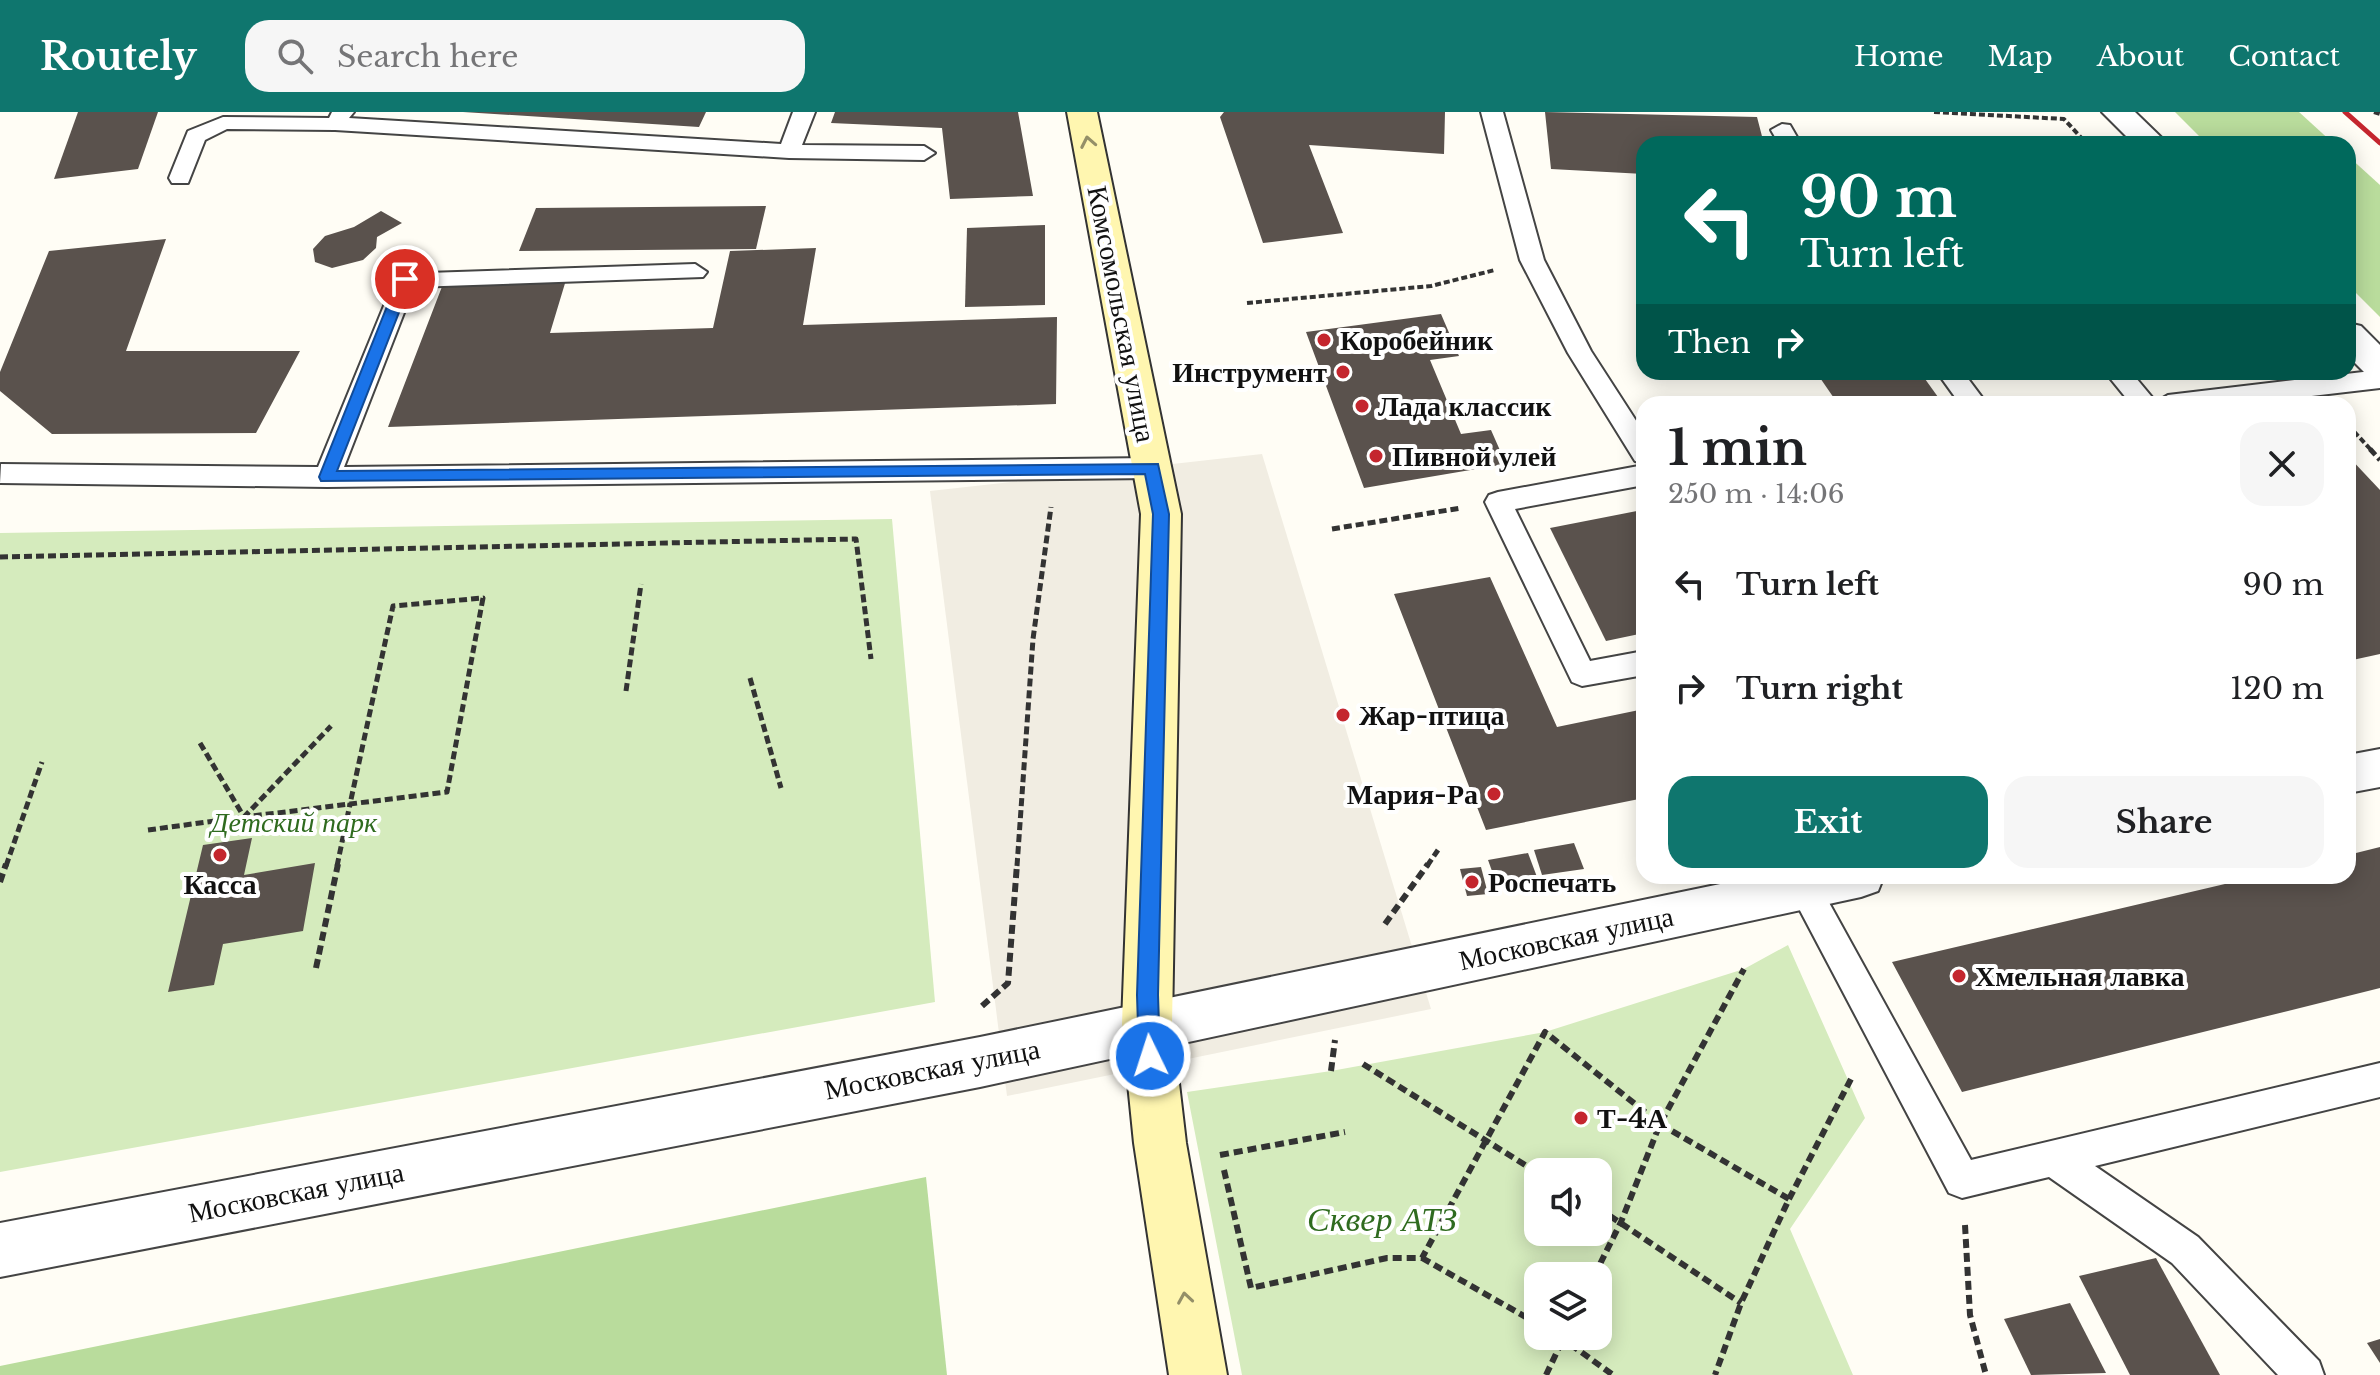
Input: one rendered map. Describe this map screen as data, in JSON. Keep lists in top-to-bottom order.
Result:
{
  "streets": {
    "main road": ["Комсомольская улица"],
    "street": ["Московская улица"]
  },
  "crossings": [
    ["Комсомольская улица", "Московская улица"]
  ],
  "one_way": ["Комсомольская улица"],
  "parks": ["Детский парк", "Сквер АТЗ"],
  "places": [
    "Коробейник",
    "Инструмент",
    "Лада классик",
    "Пивной улей",
    "Жар-птица",
    "Мария-Ра",
    "Касса",
    "Роспечать",
    "Хмельная лавка",
    "Т-4А"
  ],
  "page": {
    "header": "Routely",
    "search": "Search here",
    "nav": [
      "Home",
      "Map",
      "About",
      "Contact"
    ],
    "turn": ["90 m", "Turn left"],
    "then": "Then",
    "heading": ["1 min", "250 m · 14:06"],
    "list": [
      {
        "name": "Turn left",
        "value": "90 m"
      },
      {
        "name": "Turn right",
        "value": "120 m"
      }
    ],
    "buttons": ["Exit", "Share"]
  }
}
